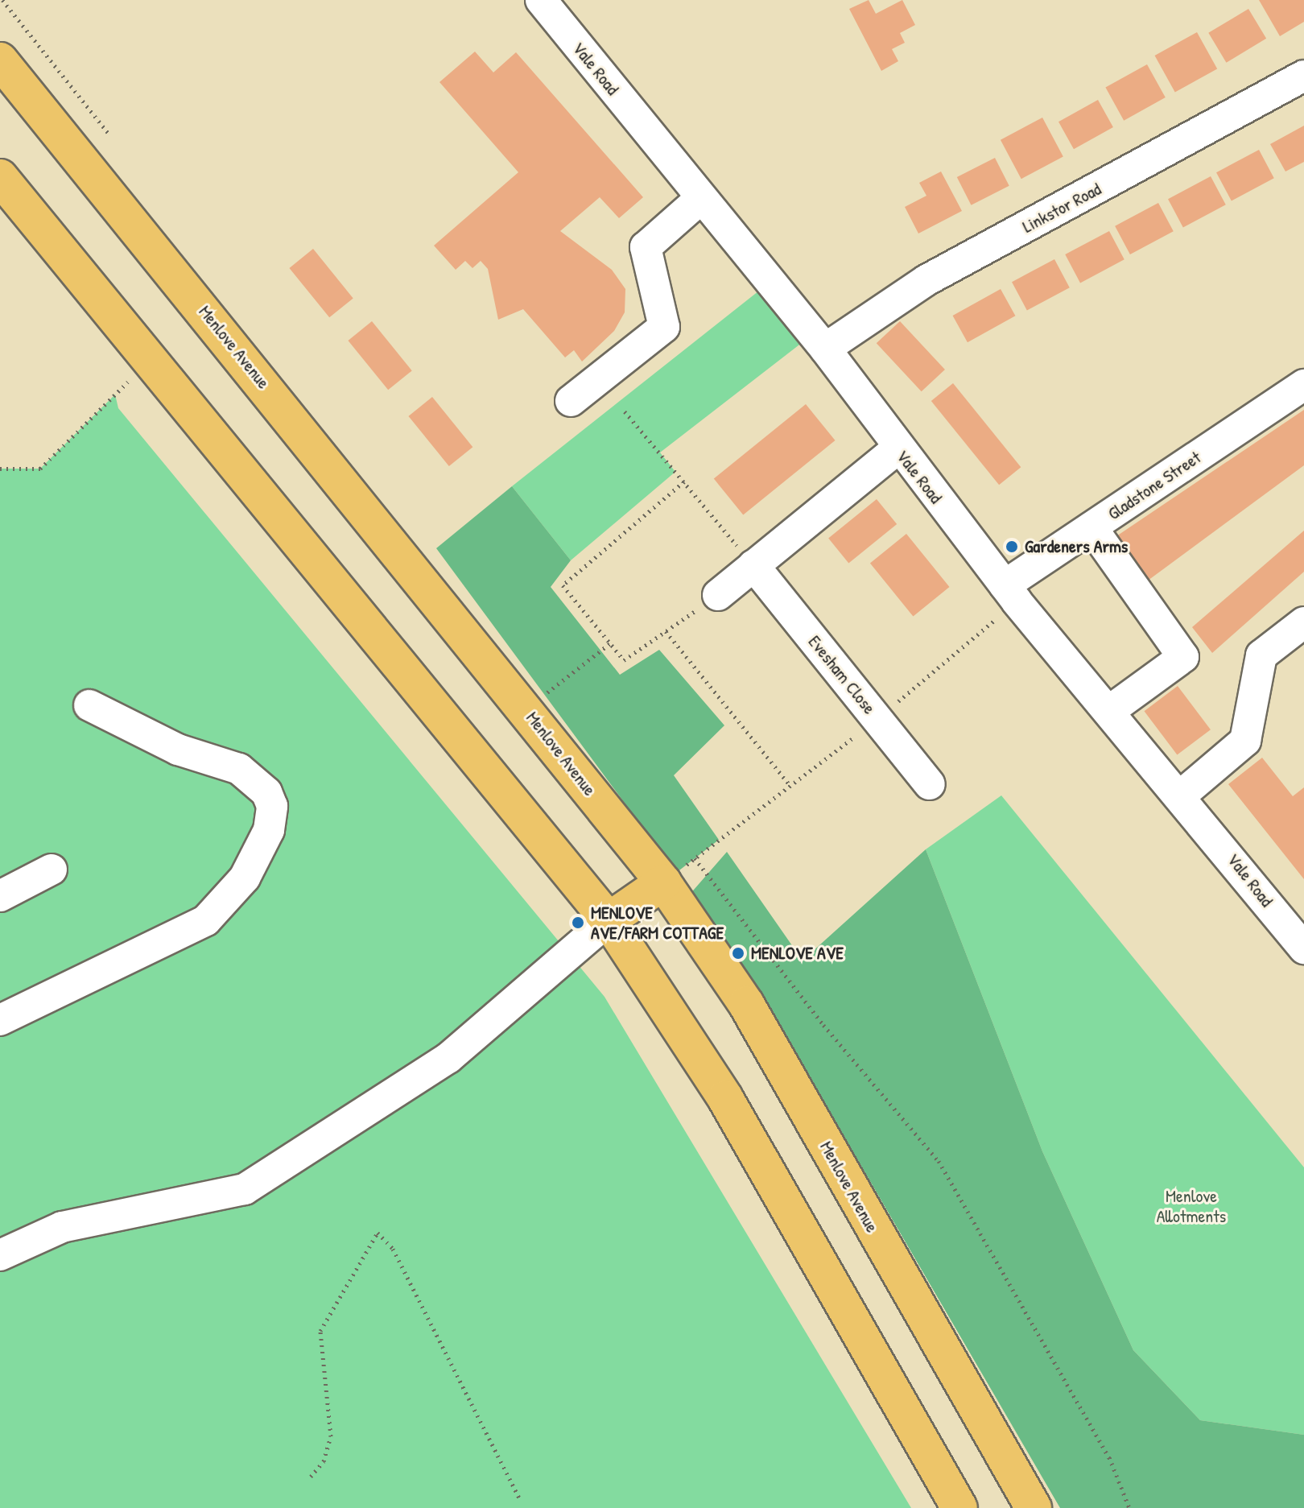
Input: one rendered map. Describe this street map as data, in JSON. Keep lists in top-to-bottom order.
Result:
{
  "streets": {
    "highway": ["Menlove Avenue"],
    "street": [
      "Vale Road",
      "Linkstor Road",
      "Gladstone Street",
      "Evesham Close"
    ]
  },
  "crossings": [
    ["Vale Road", "Linkstor Road"],
    ["Vale Road", "Gladstone Street"]
  ],
  "parks": ["Menlove Allotments"],
  "places": ["Gardeners Arms", "MENLOVE AVE/FARM COTTAGE", "MENLOVE AVE"]
}
